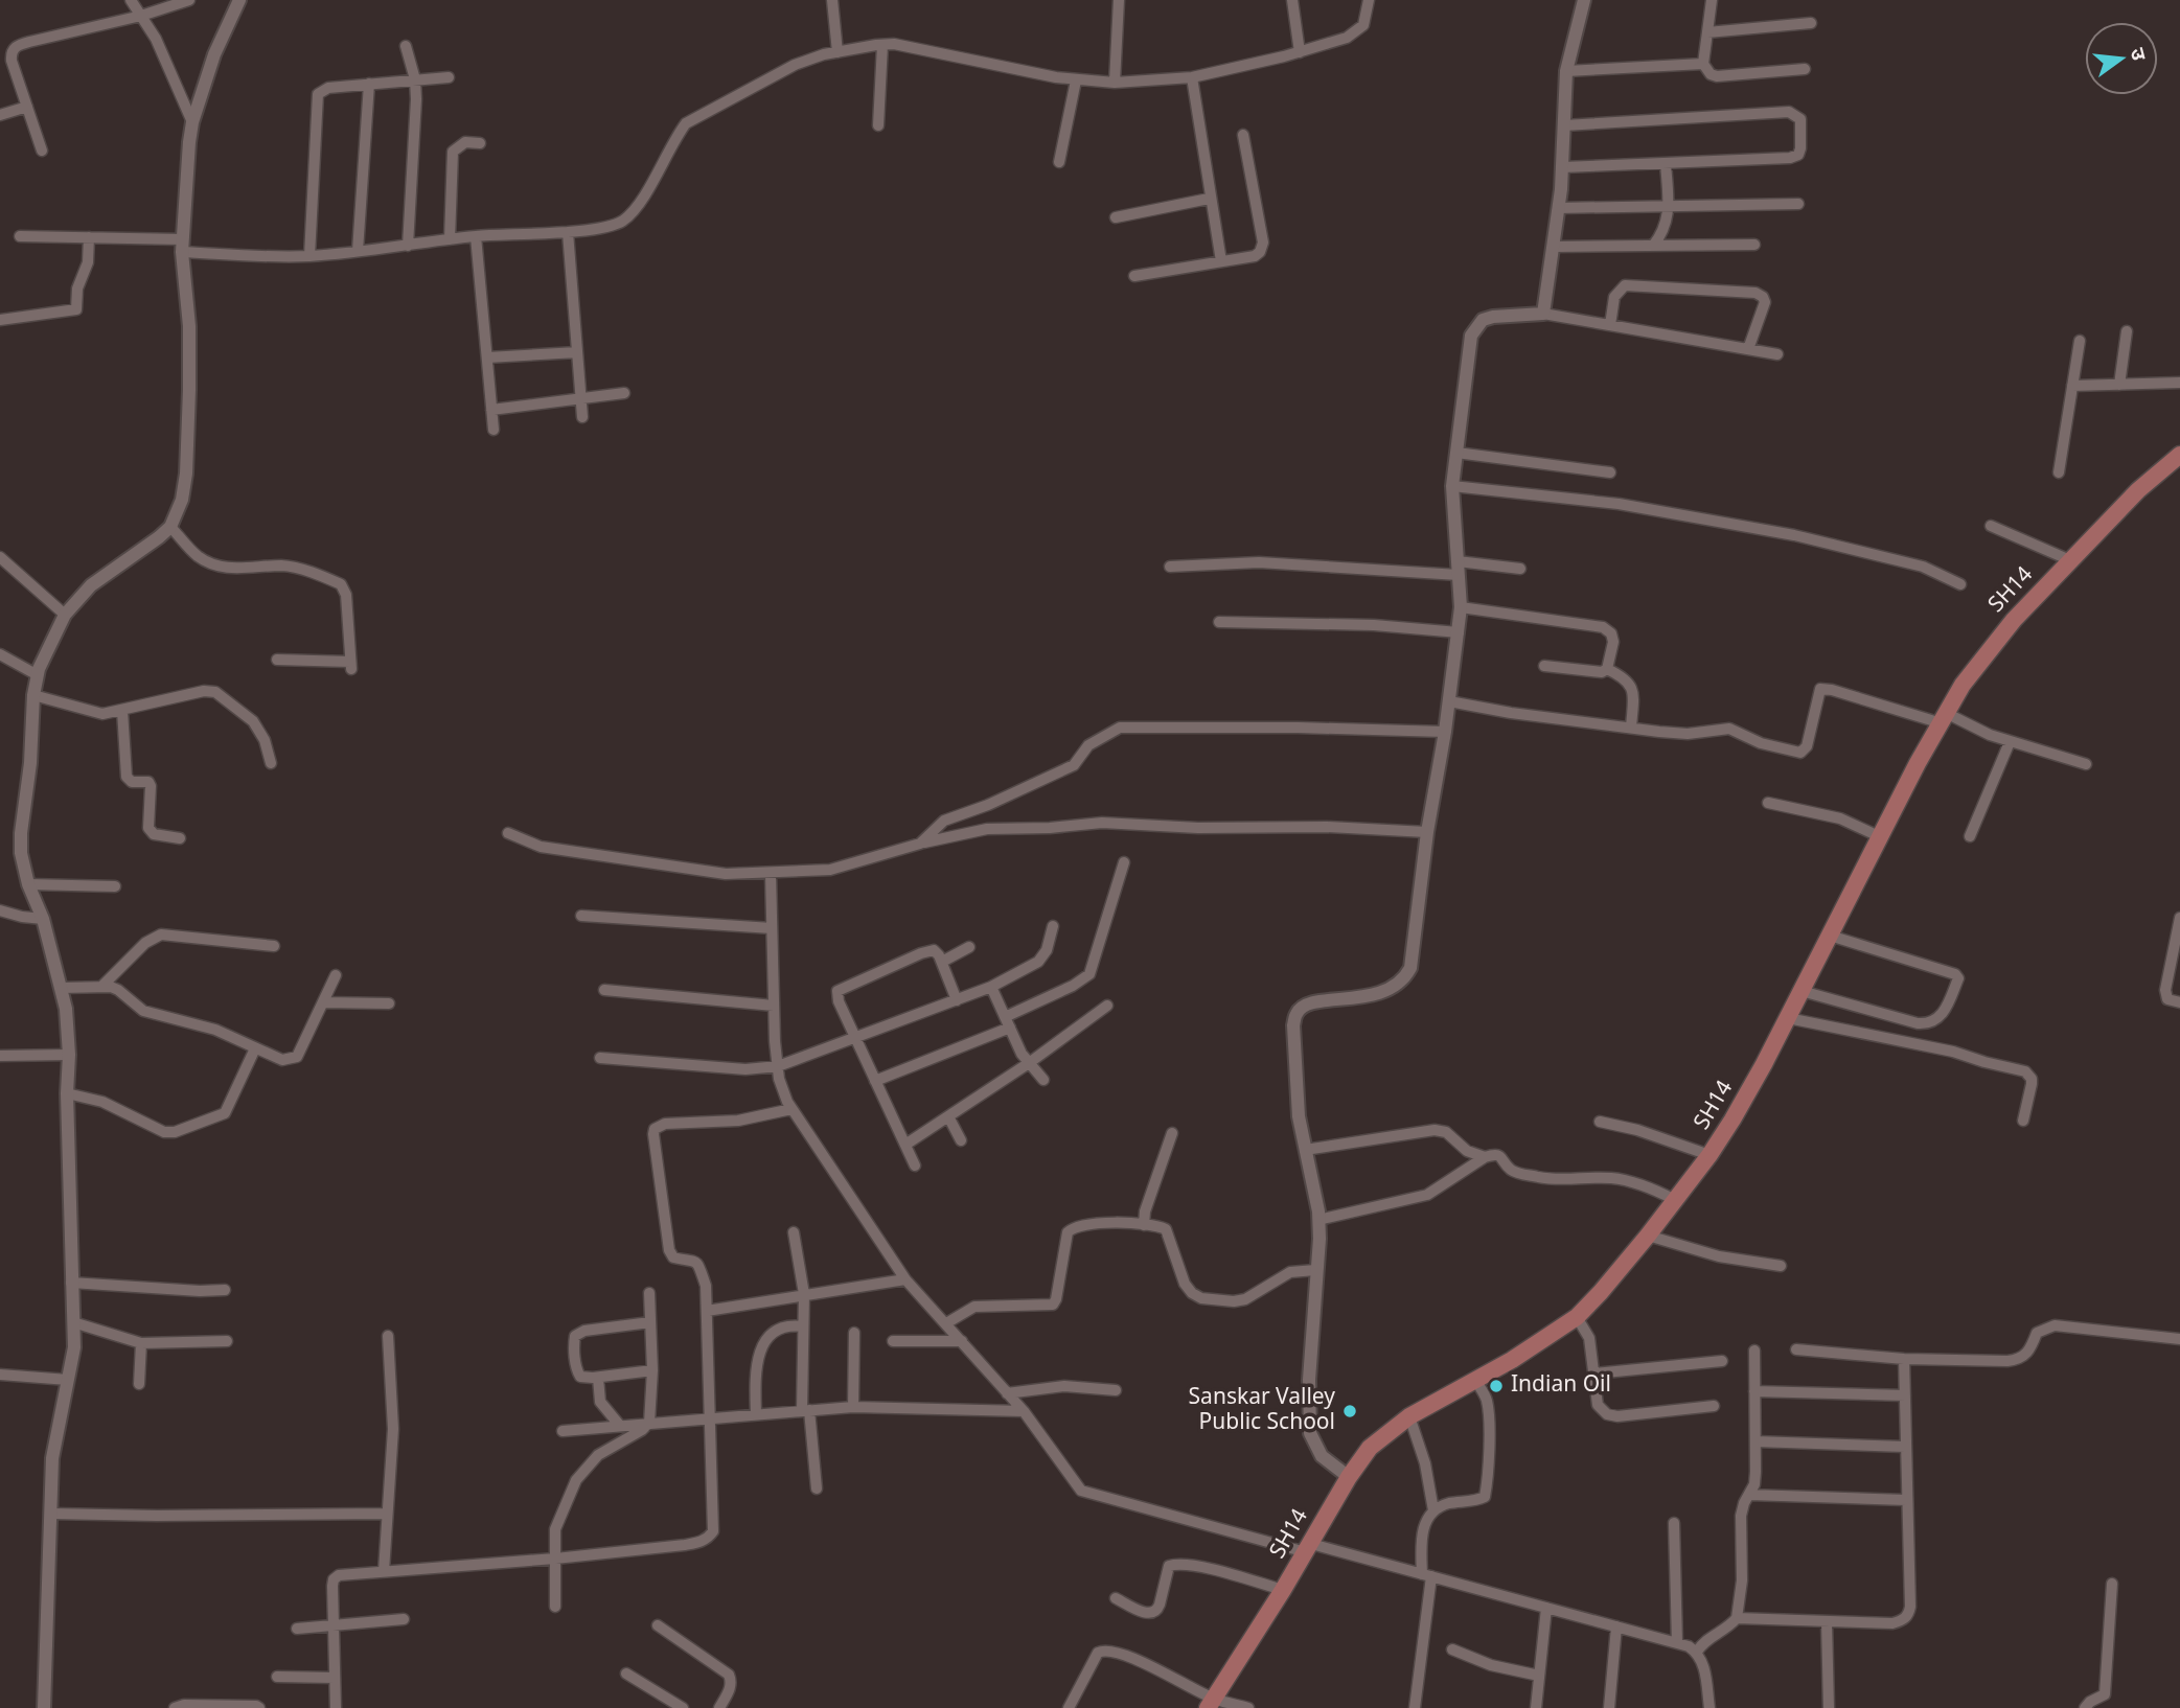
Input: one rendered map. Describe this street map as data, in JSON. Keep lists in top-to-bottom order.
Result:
{
  "streets": {
    "main road": ["SH14"]
  },
  "places": ["Indian Oil", "Sanskar Valley Public School"],
  "north": "right"
}
